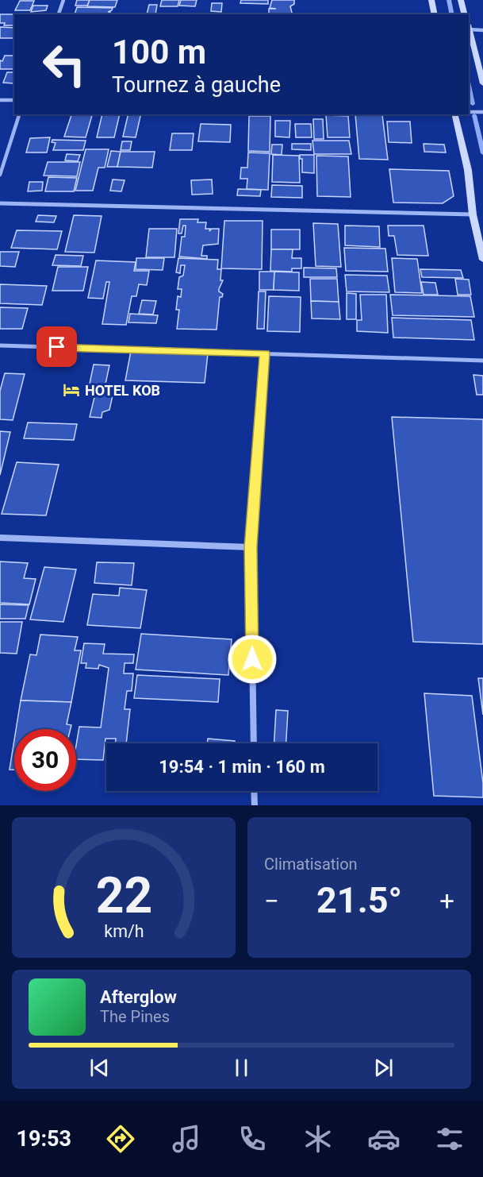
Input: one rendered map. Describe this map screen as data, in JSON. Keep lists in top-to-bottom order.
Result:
{
  "places": {
    "hotel": ["HOTEL KOB"]
  },
  "page": {
    "turn": ["100 m", "Tournez à gauche"],
    "limit": "30",
    "trip": "19:54 · 1 min · 160 m",
    "tile": "Climatisation",
    "heat": ["−", "21.5°", "+"],
    "song": ["Afterglow", "The Pines"],
    "tabs": "19:53",
    "gauge": ["22", "km/h"]
  }
}
